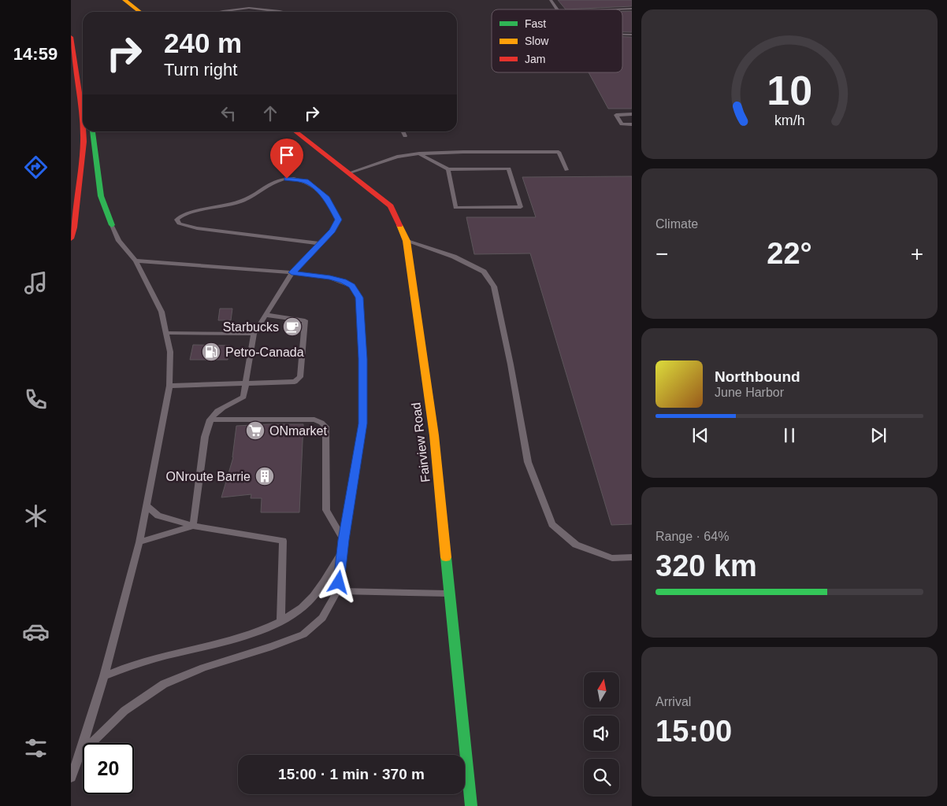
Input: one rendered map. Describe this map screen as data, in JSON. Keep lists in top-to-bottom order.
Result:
{
  "streets": {
    "main road": ["Fairview Road"]
  },
  "places": {
    "cafe": ["Starbucks"],
    "fuel station": ["Petro-Canada"],
    "supermarket": ["ONmarket"],
    "building": ["ONroute Barrie"]
  },
  "legend": ["Fast", "Slow", "Jam"],
  "north": "top",
  "page": {
    "tabs": "14:59",
    "turn": ["240 m", "Turn right"],
    "tile": [
      "Climate",
      ["Range · 64%", "320 km"],
      ["Arrival", "15:00"]
    ],
    "heat": ["−", "22°", "+"],
    "song": ["Northbound", "June Harbor"],
    "limit": "20",
    "trip": "15:00 · 1 min · 370 m",
    "gauge": ["10", "km/h"]
  }
}
